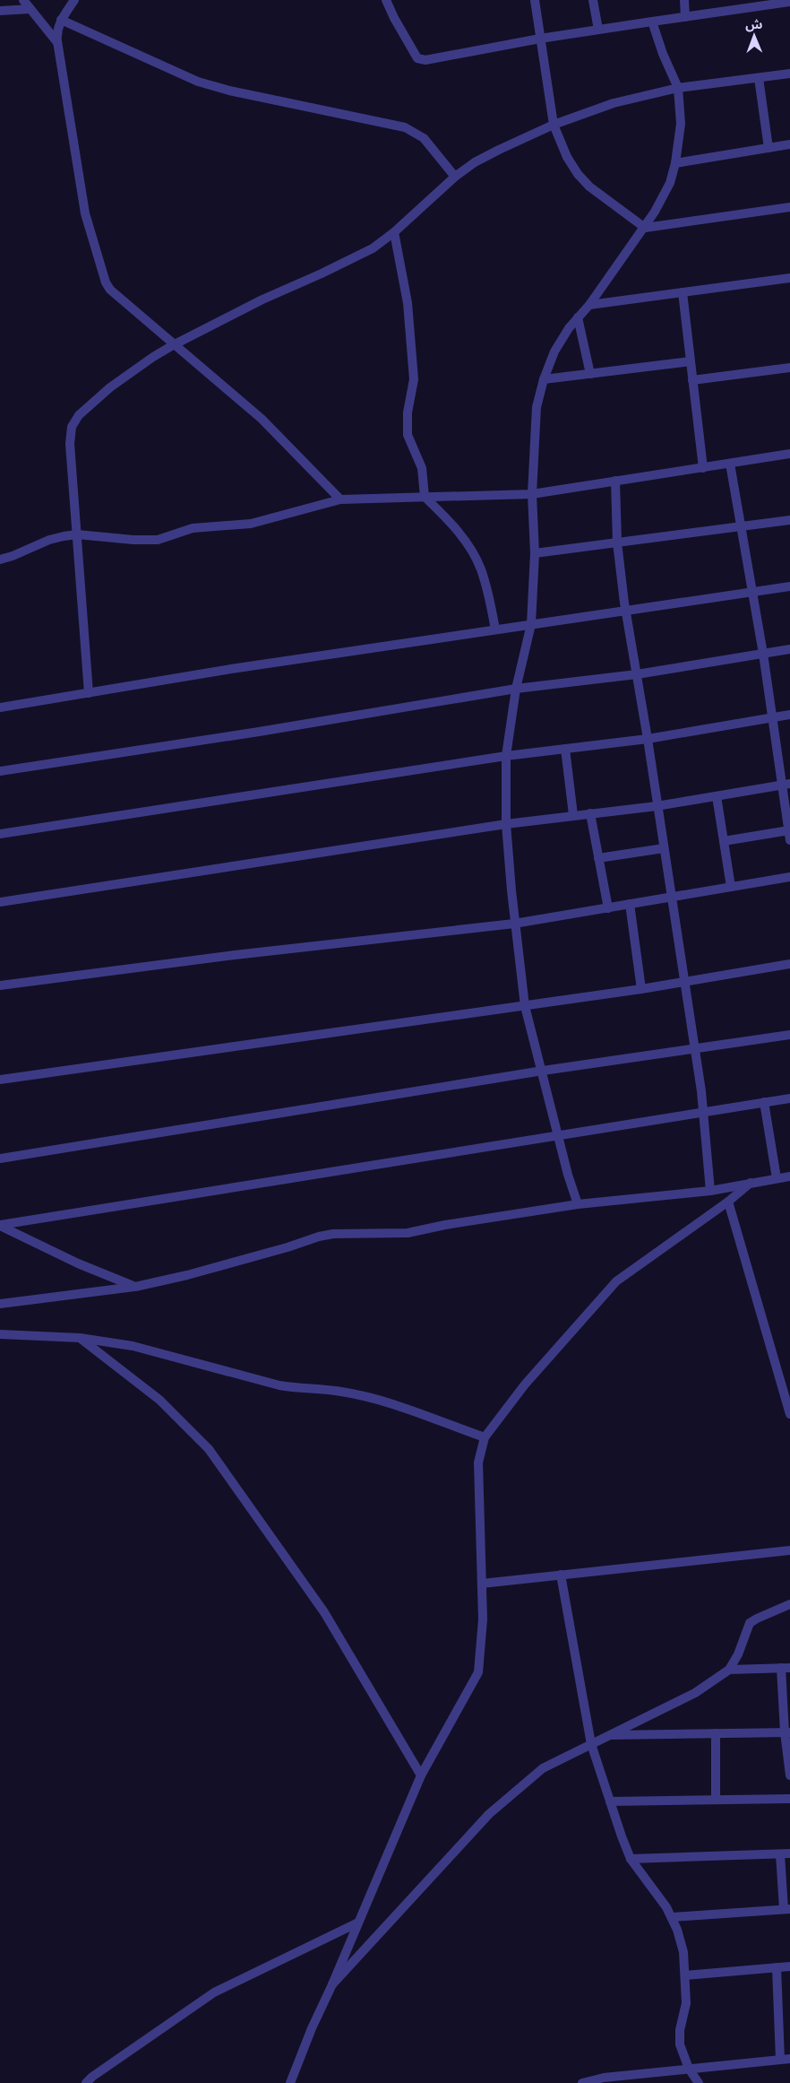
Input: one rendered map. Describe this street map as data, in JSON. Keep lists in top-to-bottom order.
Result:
{
  "north": "top"
}
